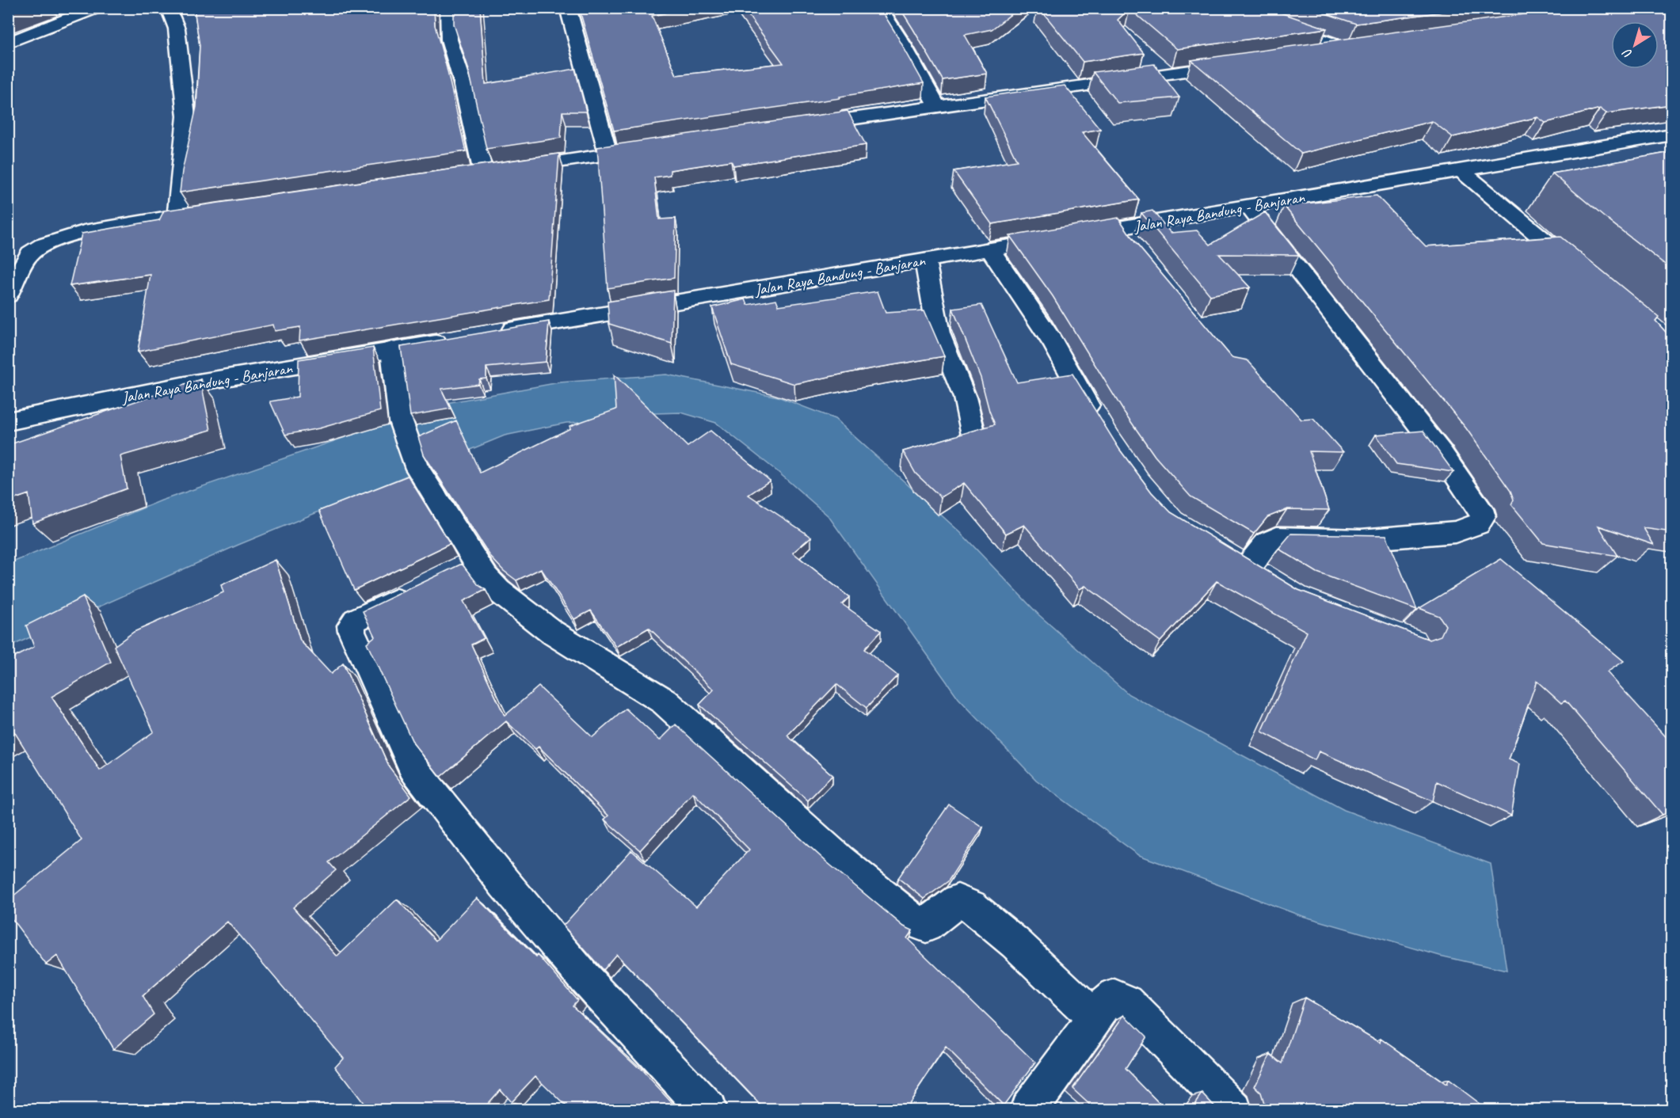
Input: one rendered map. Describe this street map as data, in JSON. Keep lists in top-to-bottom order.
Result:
{
  "streets": {
    "street": ["Jalan Raya Bandung - Banjaran"]
  },
  "north": "bottom left"
}
